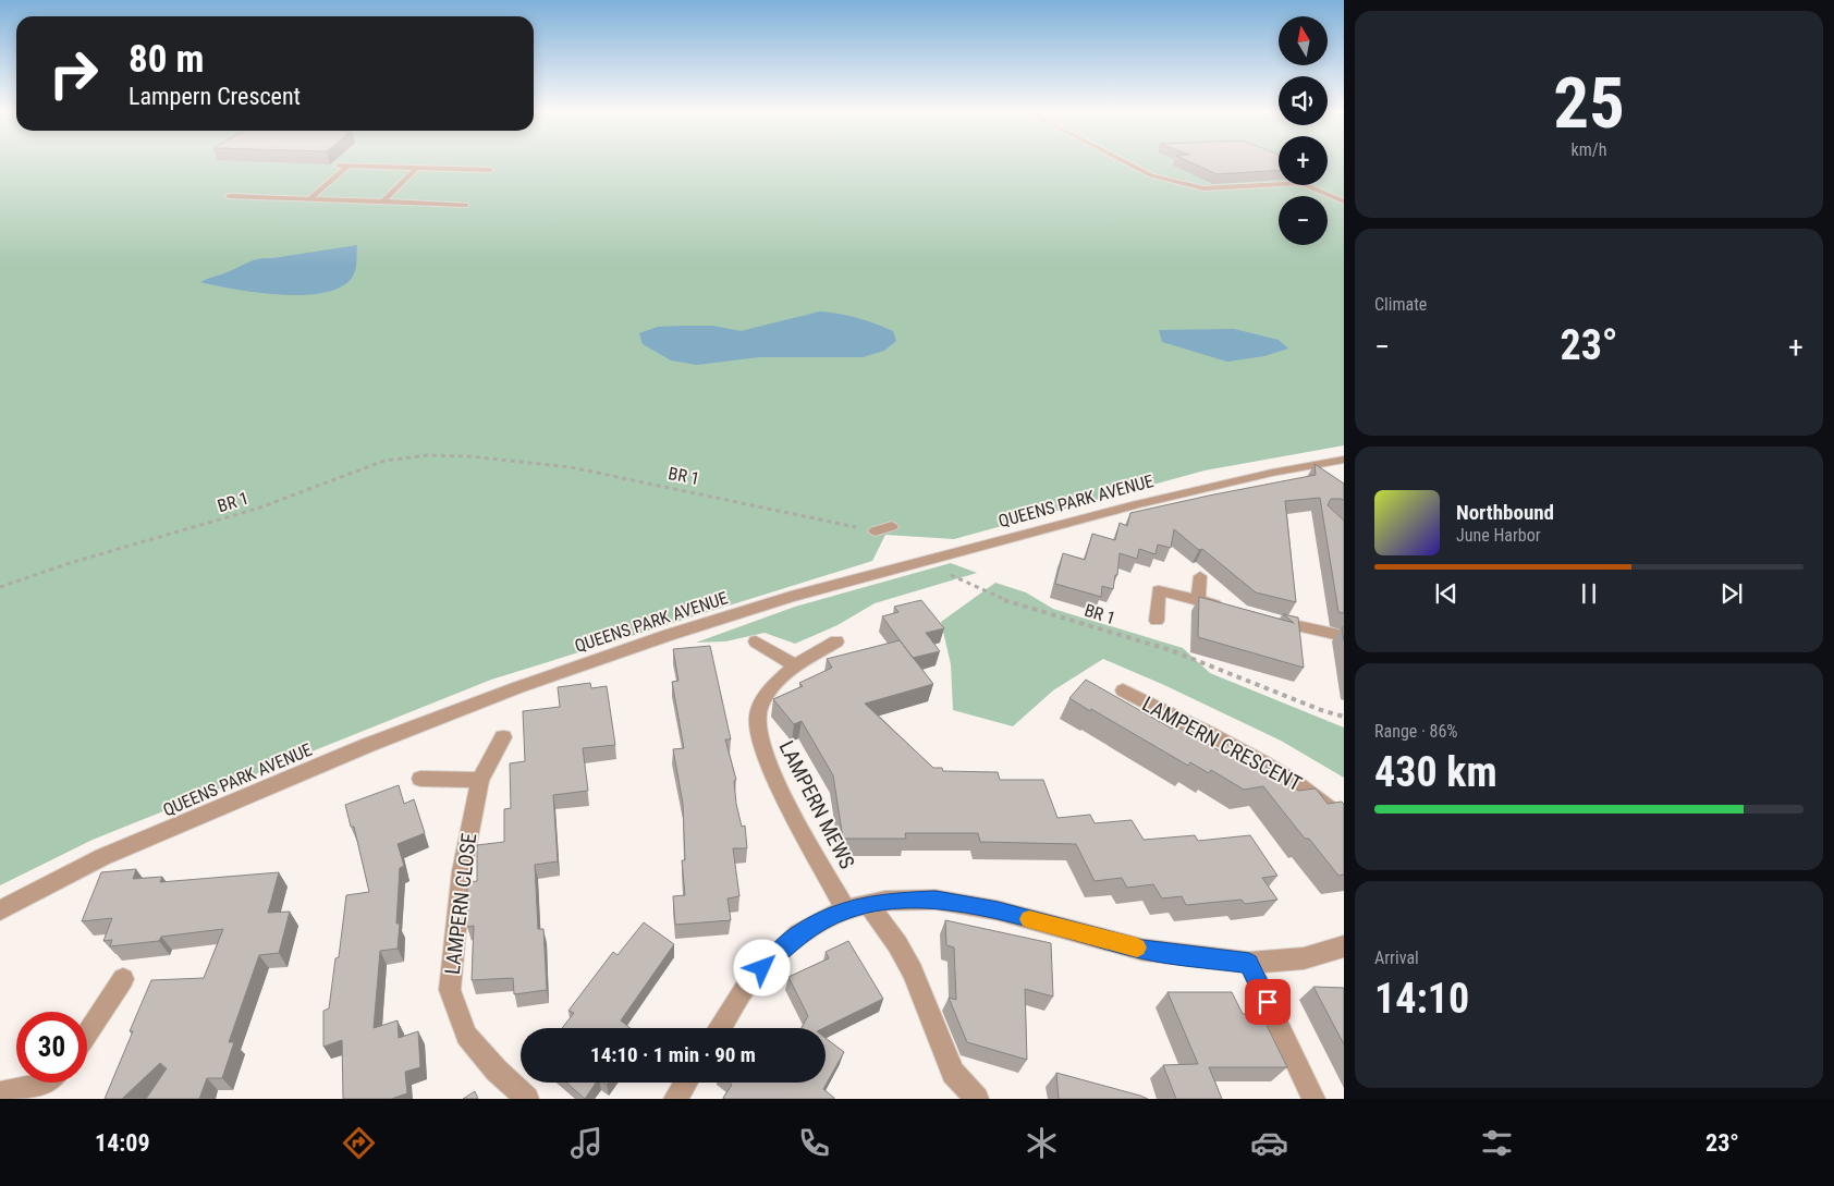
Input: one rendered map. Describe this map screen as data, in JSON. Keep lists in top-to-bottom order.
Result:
{
  "streets": {
    "street": [
      "QUEENS PARK AVENUE",
      "LAMPERN CRESCENT",
      "LAMPERN MEWS",
      "LAMPERN CLOSE"
    ],
    "path": ["BR 1"]
  },
  "crossings": [
    ["BR 1", "QUEENS PARK AVENUE"]
  ],
  "north": "top",
  "page": {
    "tile": [
      ["25", "km/h"],
      "Climate",
      ["Range · 86%", "430 km"],
      ["Arrival", "14:10"]
    ],
    "map_buttons": ["+", "−"],
    "turn": ["80 m", "Lampern Crescent"],
    "heat": ["−", "23°", "+"],
    "song": ["Northbound", "June Harbor"],
    "limit": "30",
    "trip": "14:10 · 1 min · 90 m",
    "tabs": ["14:09", "23°"]
  }
}
